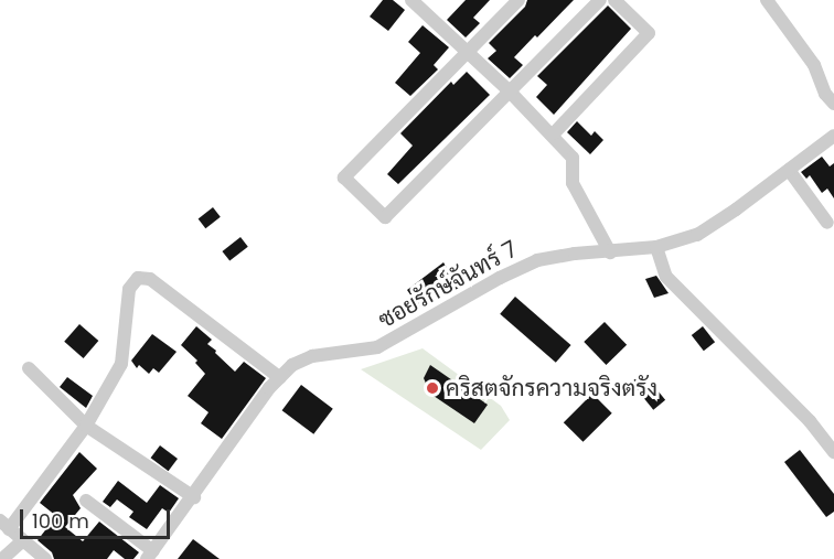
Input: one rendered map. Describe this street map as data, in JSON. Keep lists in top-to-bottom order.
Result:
{
  "streets": {
    "street": ["ซอยรักษ์จันทร์ 7"]
  },
  "places": ["คริสตจักรความจริงตรัง"],
  "scale_bar": "100 m"
}
